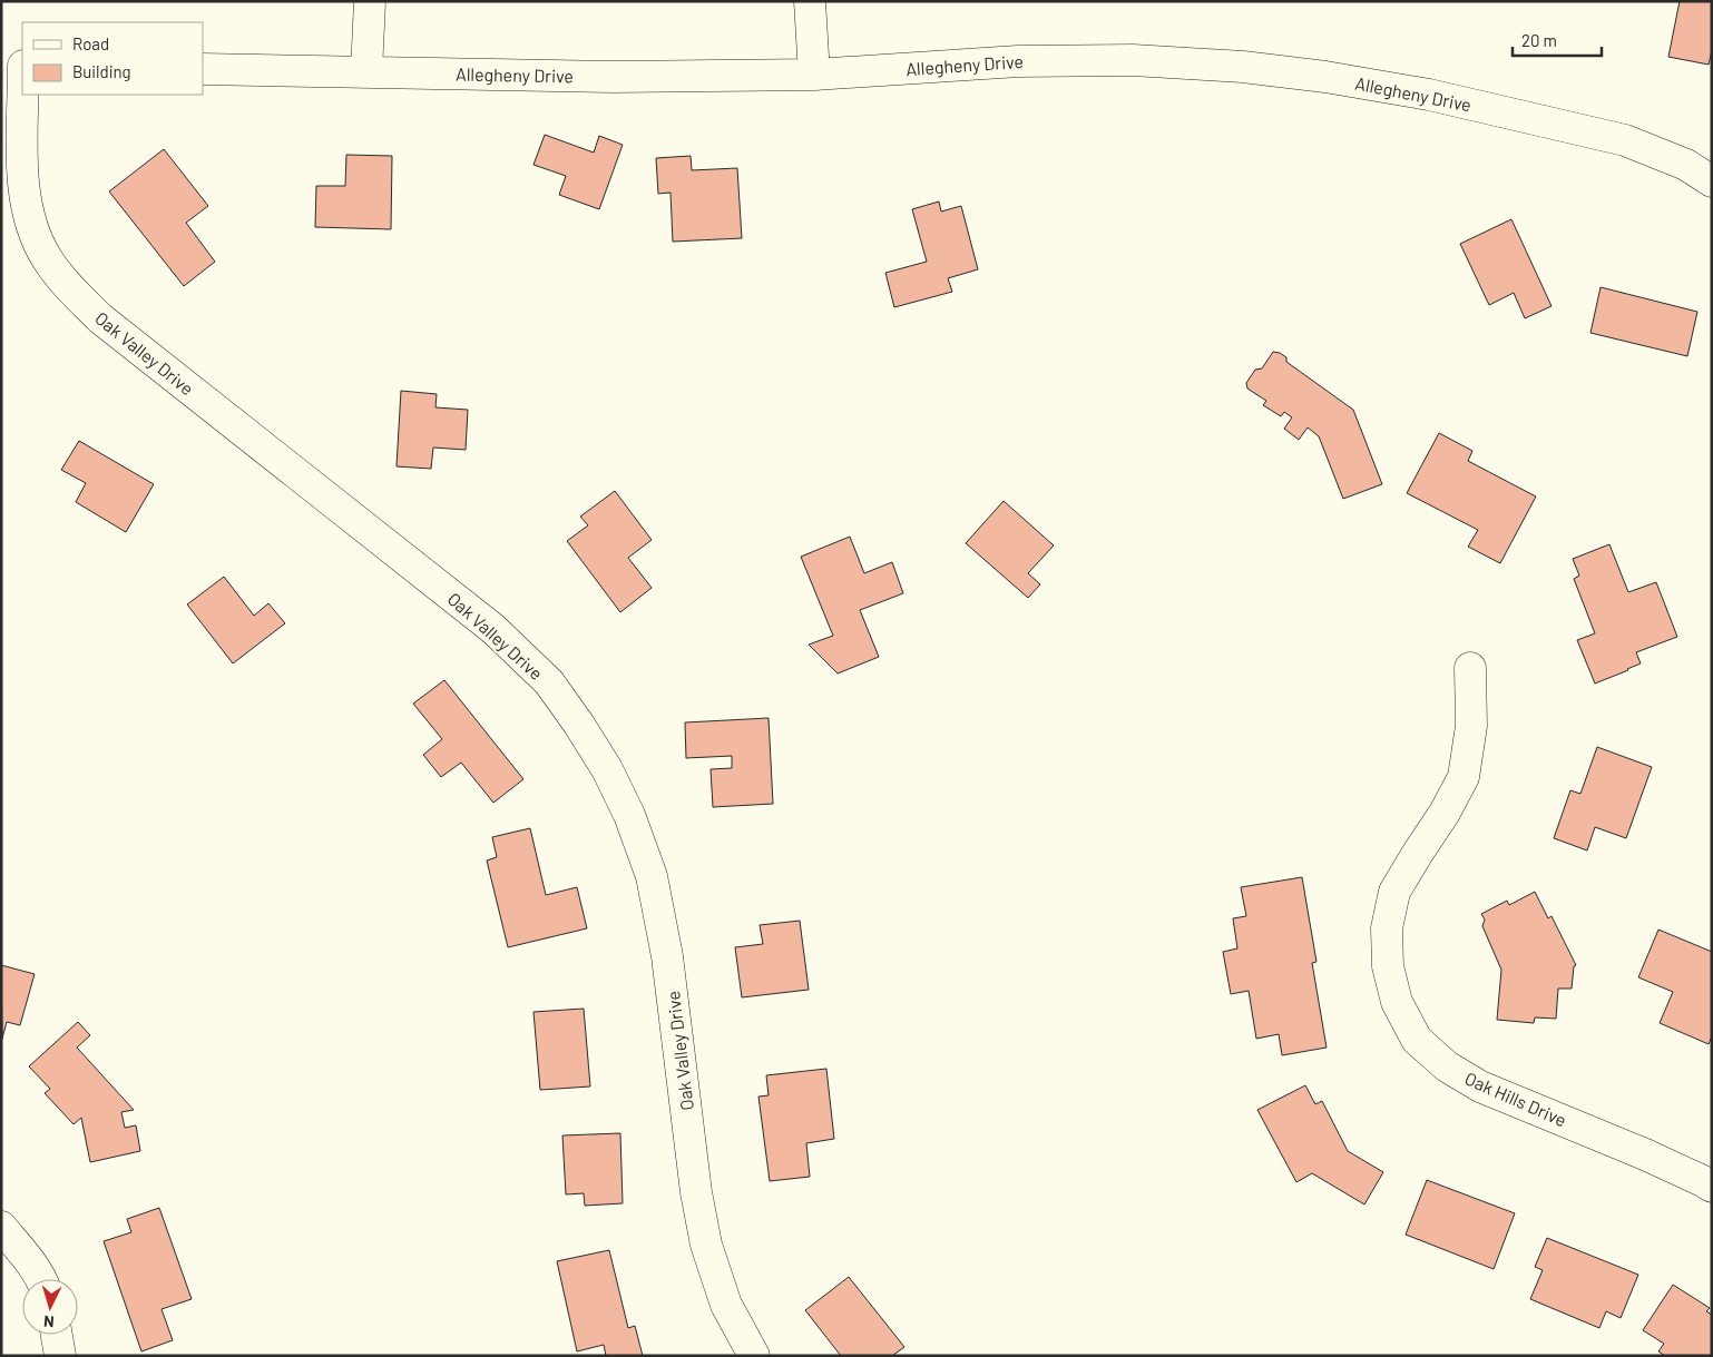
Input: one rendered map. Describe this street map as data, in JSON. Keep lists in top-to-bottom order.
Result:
{
  "streets": {
    "street": ["Allegheny Drive", "Oak Valley Drive", "Oak Hills Drive"]
  },
  "legend": ["Road", "Building"],
  "scale_bar": "20 m",
  "north": "bottom"
}
